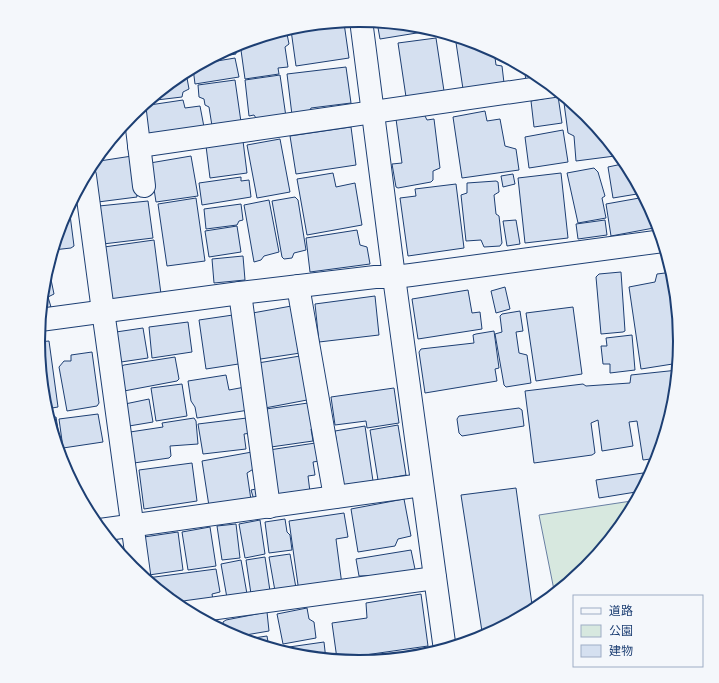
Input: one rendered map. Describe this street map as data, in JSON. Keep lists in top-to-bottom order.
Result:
{
  "legend": ["道路", "公園", "建物"]
}
